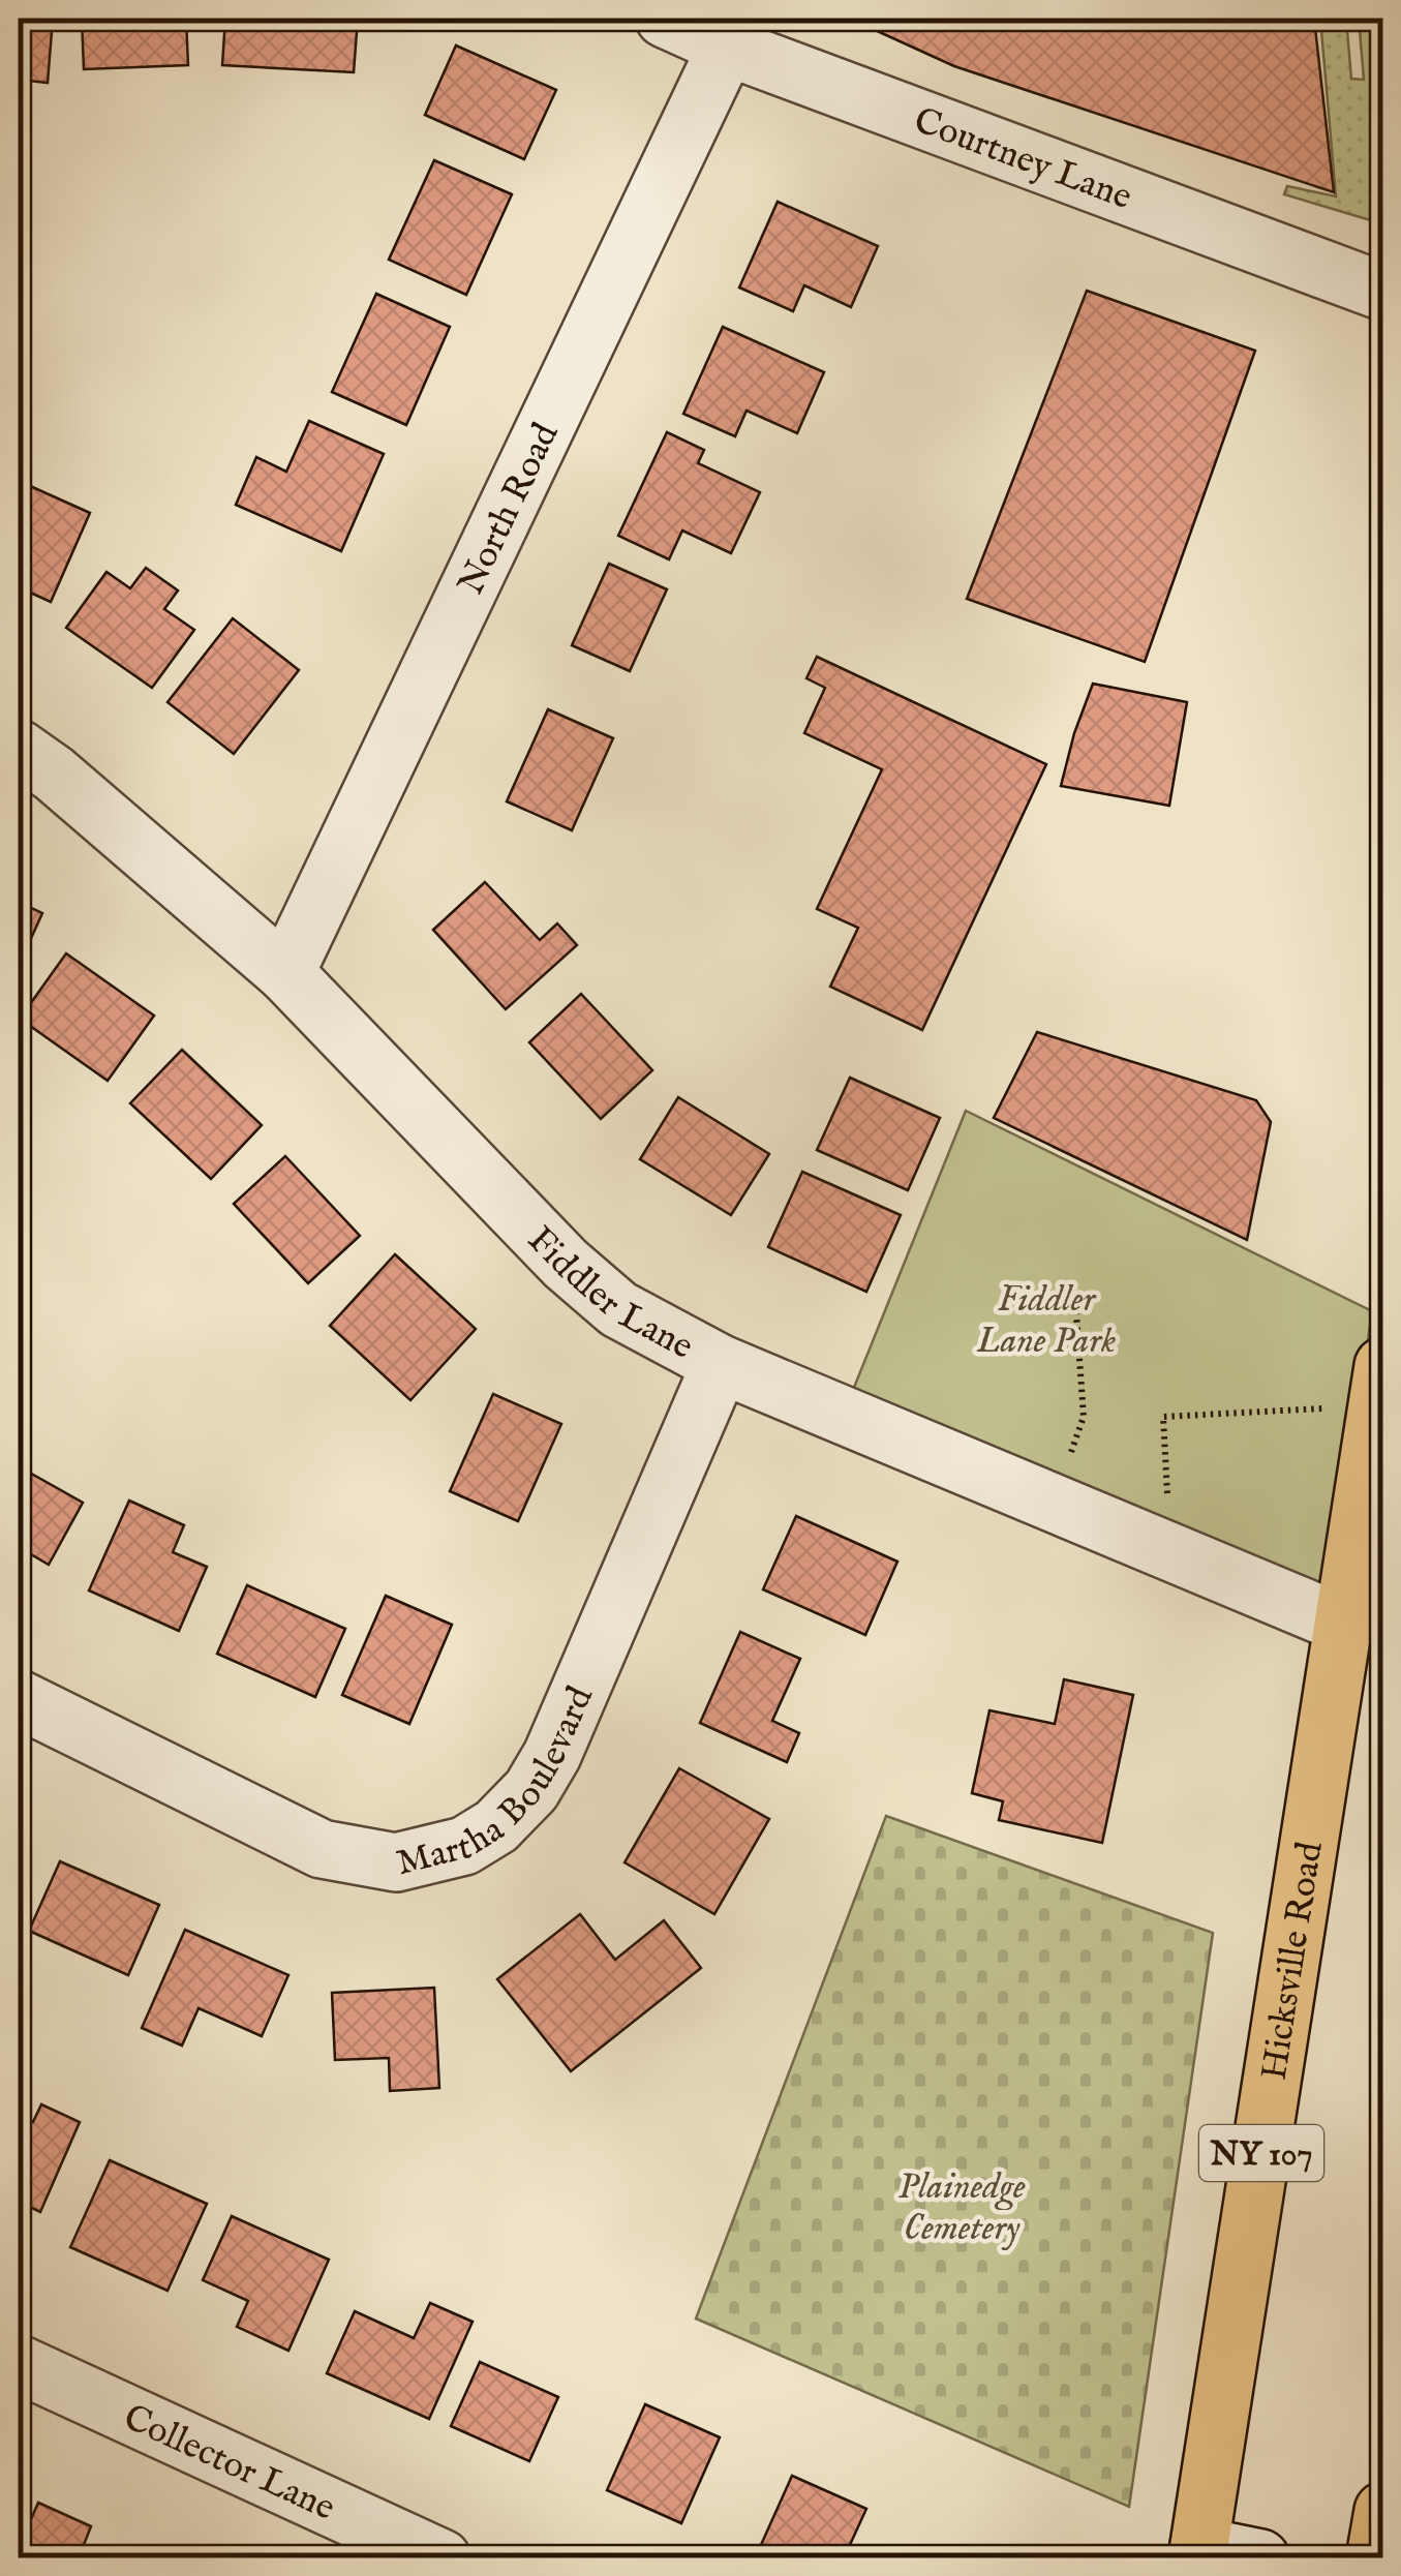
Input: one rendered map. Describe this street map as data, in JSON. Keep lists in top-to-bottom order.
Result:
{
  "streets": {
    "main road": ["Hicksville Road", "NY 107"],
    "street": [
      "Courtney Lane",
      "North Road",
      "Fiddler Lane",
      "Martha Boulevard",
      "Collector Lane"
    ]
  },
  "crossings": [
    ["Courtney Lane", "North Road"],
    ["North Road", "Fiddler Lane"],
    ["Fiddler Lane", "Martha Boulevard"],
    ["Fiddler Lane", "Hicksville Road"]
  ],
  "parks": ["Fiddler Lane Park", "Plainedge Cemetery"]
}
